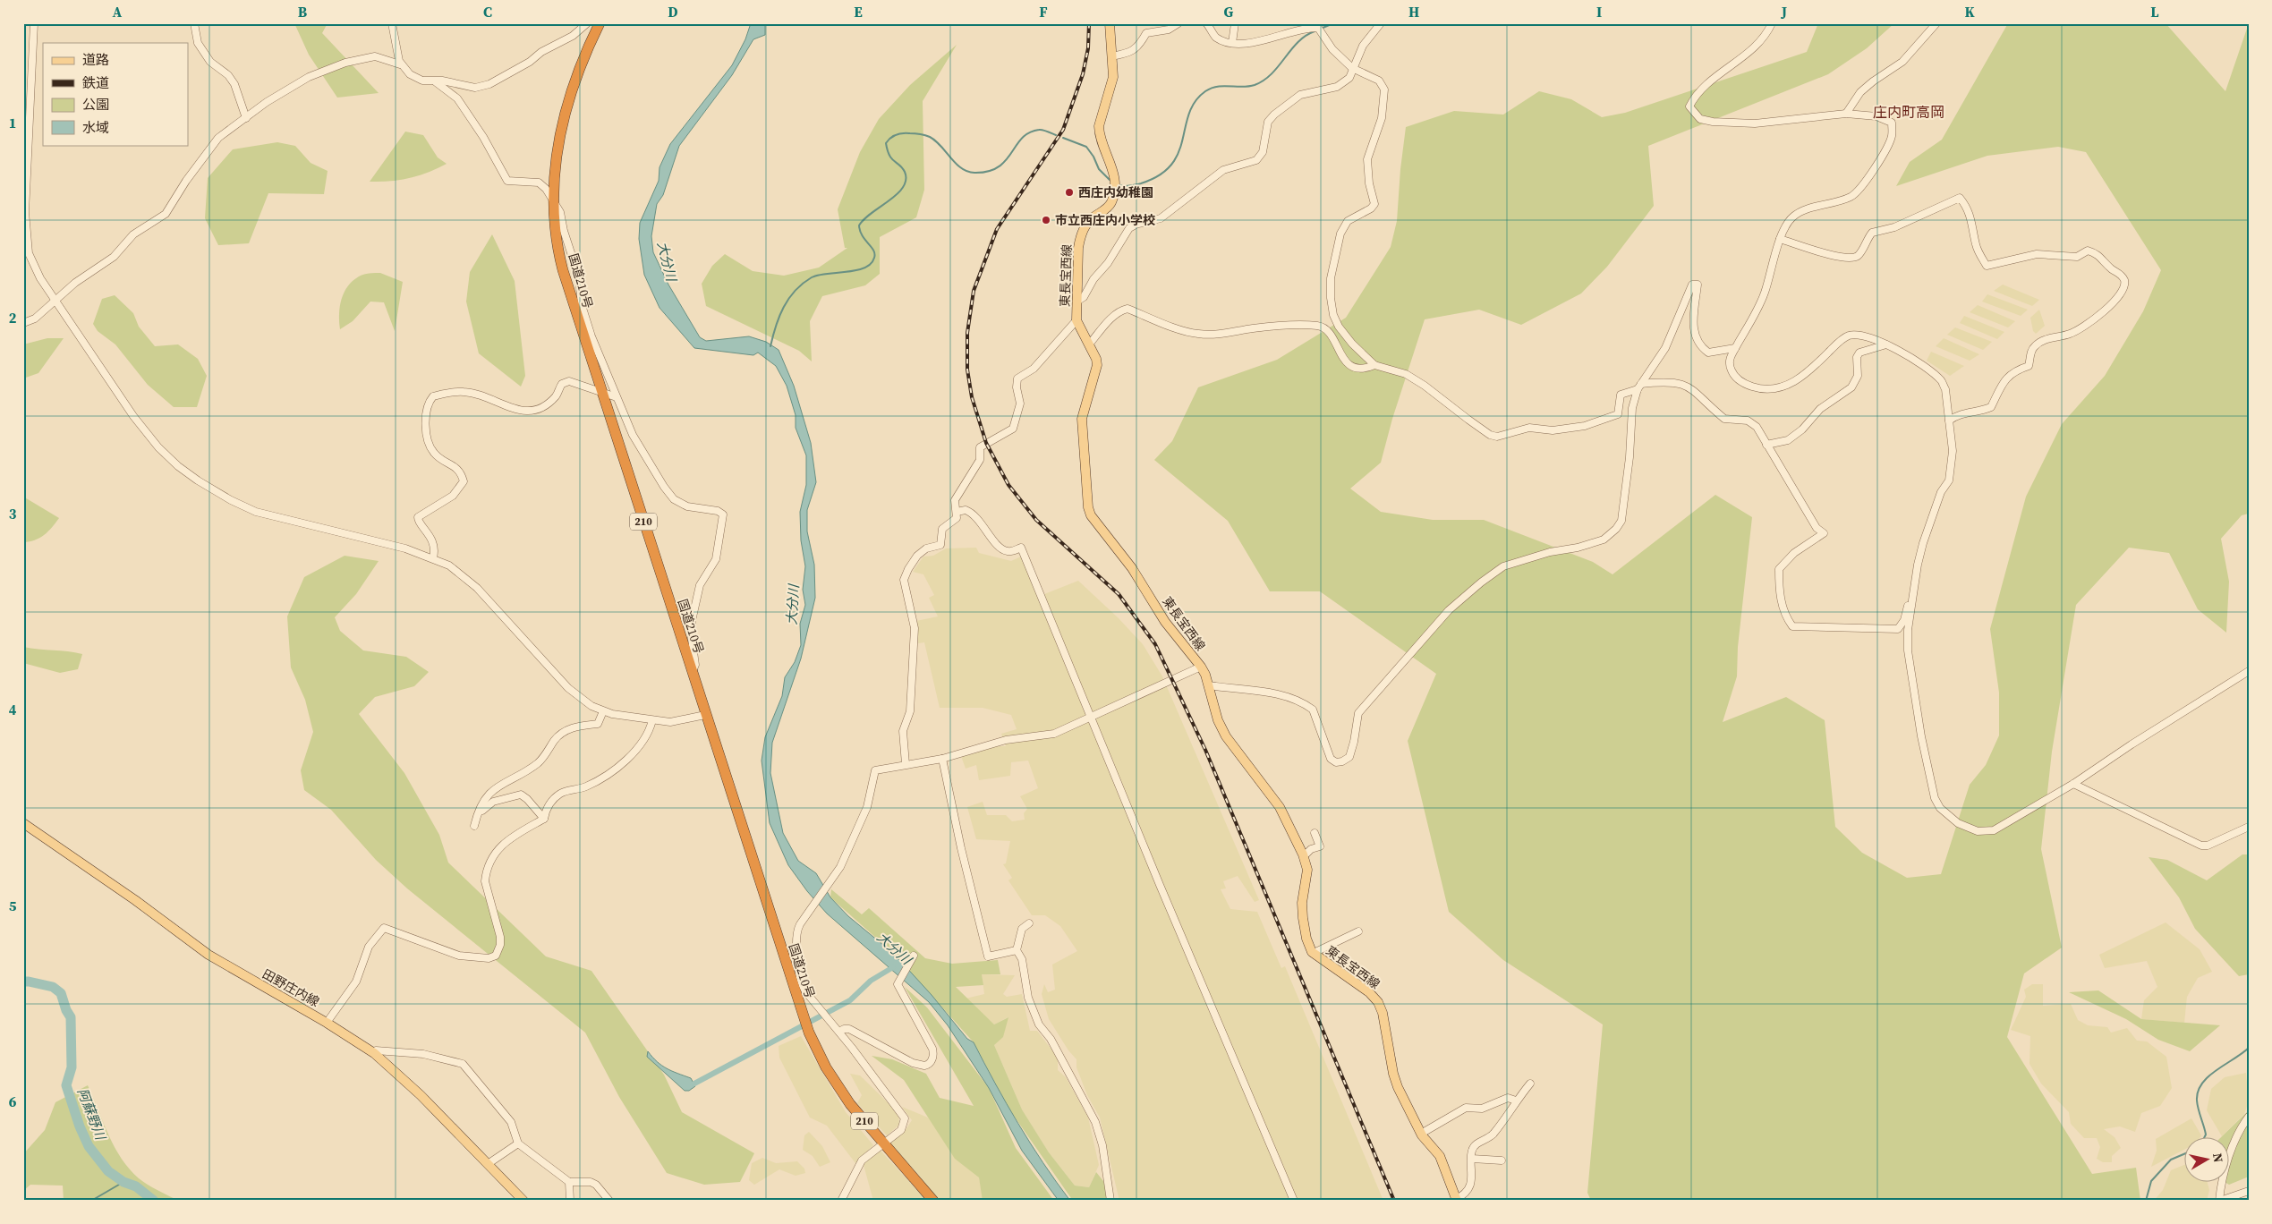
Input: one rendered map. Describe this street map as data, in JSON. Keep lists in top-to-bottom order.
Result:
{
  "streets": {
    "highway": ["国道210号", "210"],
    "main road": ["東長宝西線", "田野庄内線"]
  },
  "districts": ["庄内町高岡"],
  "water": ["大分川", "阿蘇野川"],
  "places": ["西庄内幼稚園", "市立西庄内小学校"],
  "legend": [
    "道路",
    "鉄道",
    "公園",
    "水域"
  ],
  "north": "right",
  "grid": {
    "columns": [
      "A",
      "B",
      "C",
      "D",
      "E",
      "F",
      "G",
      "H",
      "I",
      "J",
      "K",
      "L"
    ],
    "rows": [
      "1",
      "2",
      "3",
      "4",
      "5",
      "6"
    ]
  }
}
